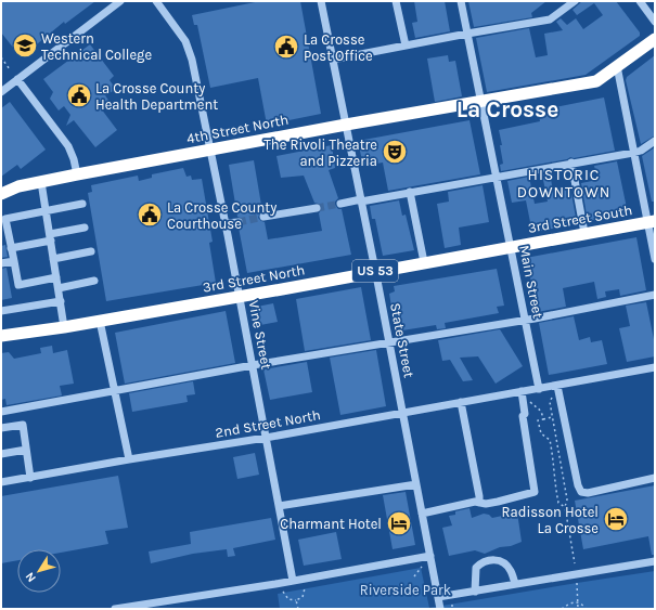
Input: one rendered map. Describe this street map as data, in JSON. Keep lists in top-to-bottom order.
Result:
{
  "streets": {
    "highway": [
      "4th Street North",
      "3rd Street South",
      "US 53",
      "3rd Street North"
    ],
    "street": [
      "Main Street",
      "Vine Street",
      "State Street",
      "2nd Street North"
    ]
  },
  "crossings": [
    ["4th Street North", "Main Street"],
    ["4th Street North", "Vine Street"],
    ["4th Street North", "State Street"],
    ["3rd Street South", "3rd Street North"],
    ["3rd Street South", "Main Street"],
    ["3rd Street North", "Main Street"],
    ["3rd Street North", "Vine Street"],
    ["3rd Street North", "State Street"],
    ["Main Street", "2nd Street North"],
    ["Vine Street", "2nd Street North"],
    ["State Street", "2nd Street North"]
  ],
  "districts": ["La Crosse", "HISTORIC DOWNTOWN"],
  "parks": ["Riverside Park"],
  "places": {
    "school or university": ["Western Technical College"],
    "public building": ["La Crosse Post Office", "La Crosse County Health Department", "La Crosse County Courthouse"],
    "theatre": ["The Rivoli Theatre and Pizzeria"],
    "hotel": ["Radisson Hotel La Crosse", "Charmant Hotel"]
  },
  "north": "bottom left"
}
